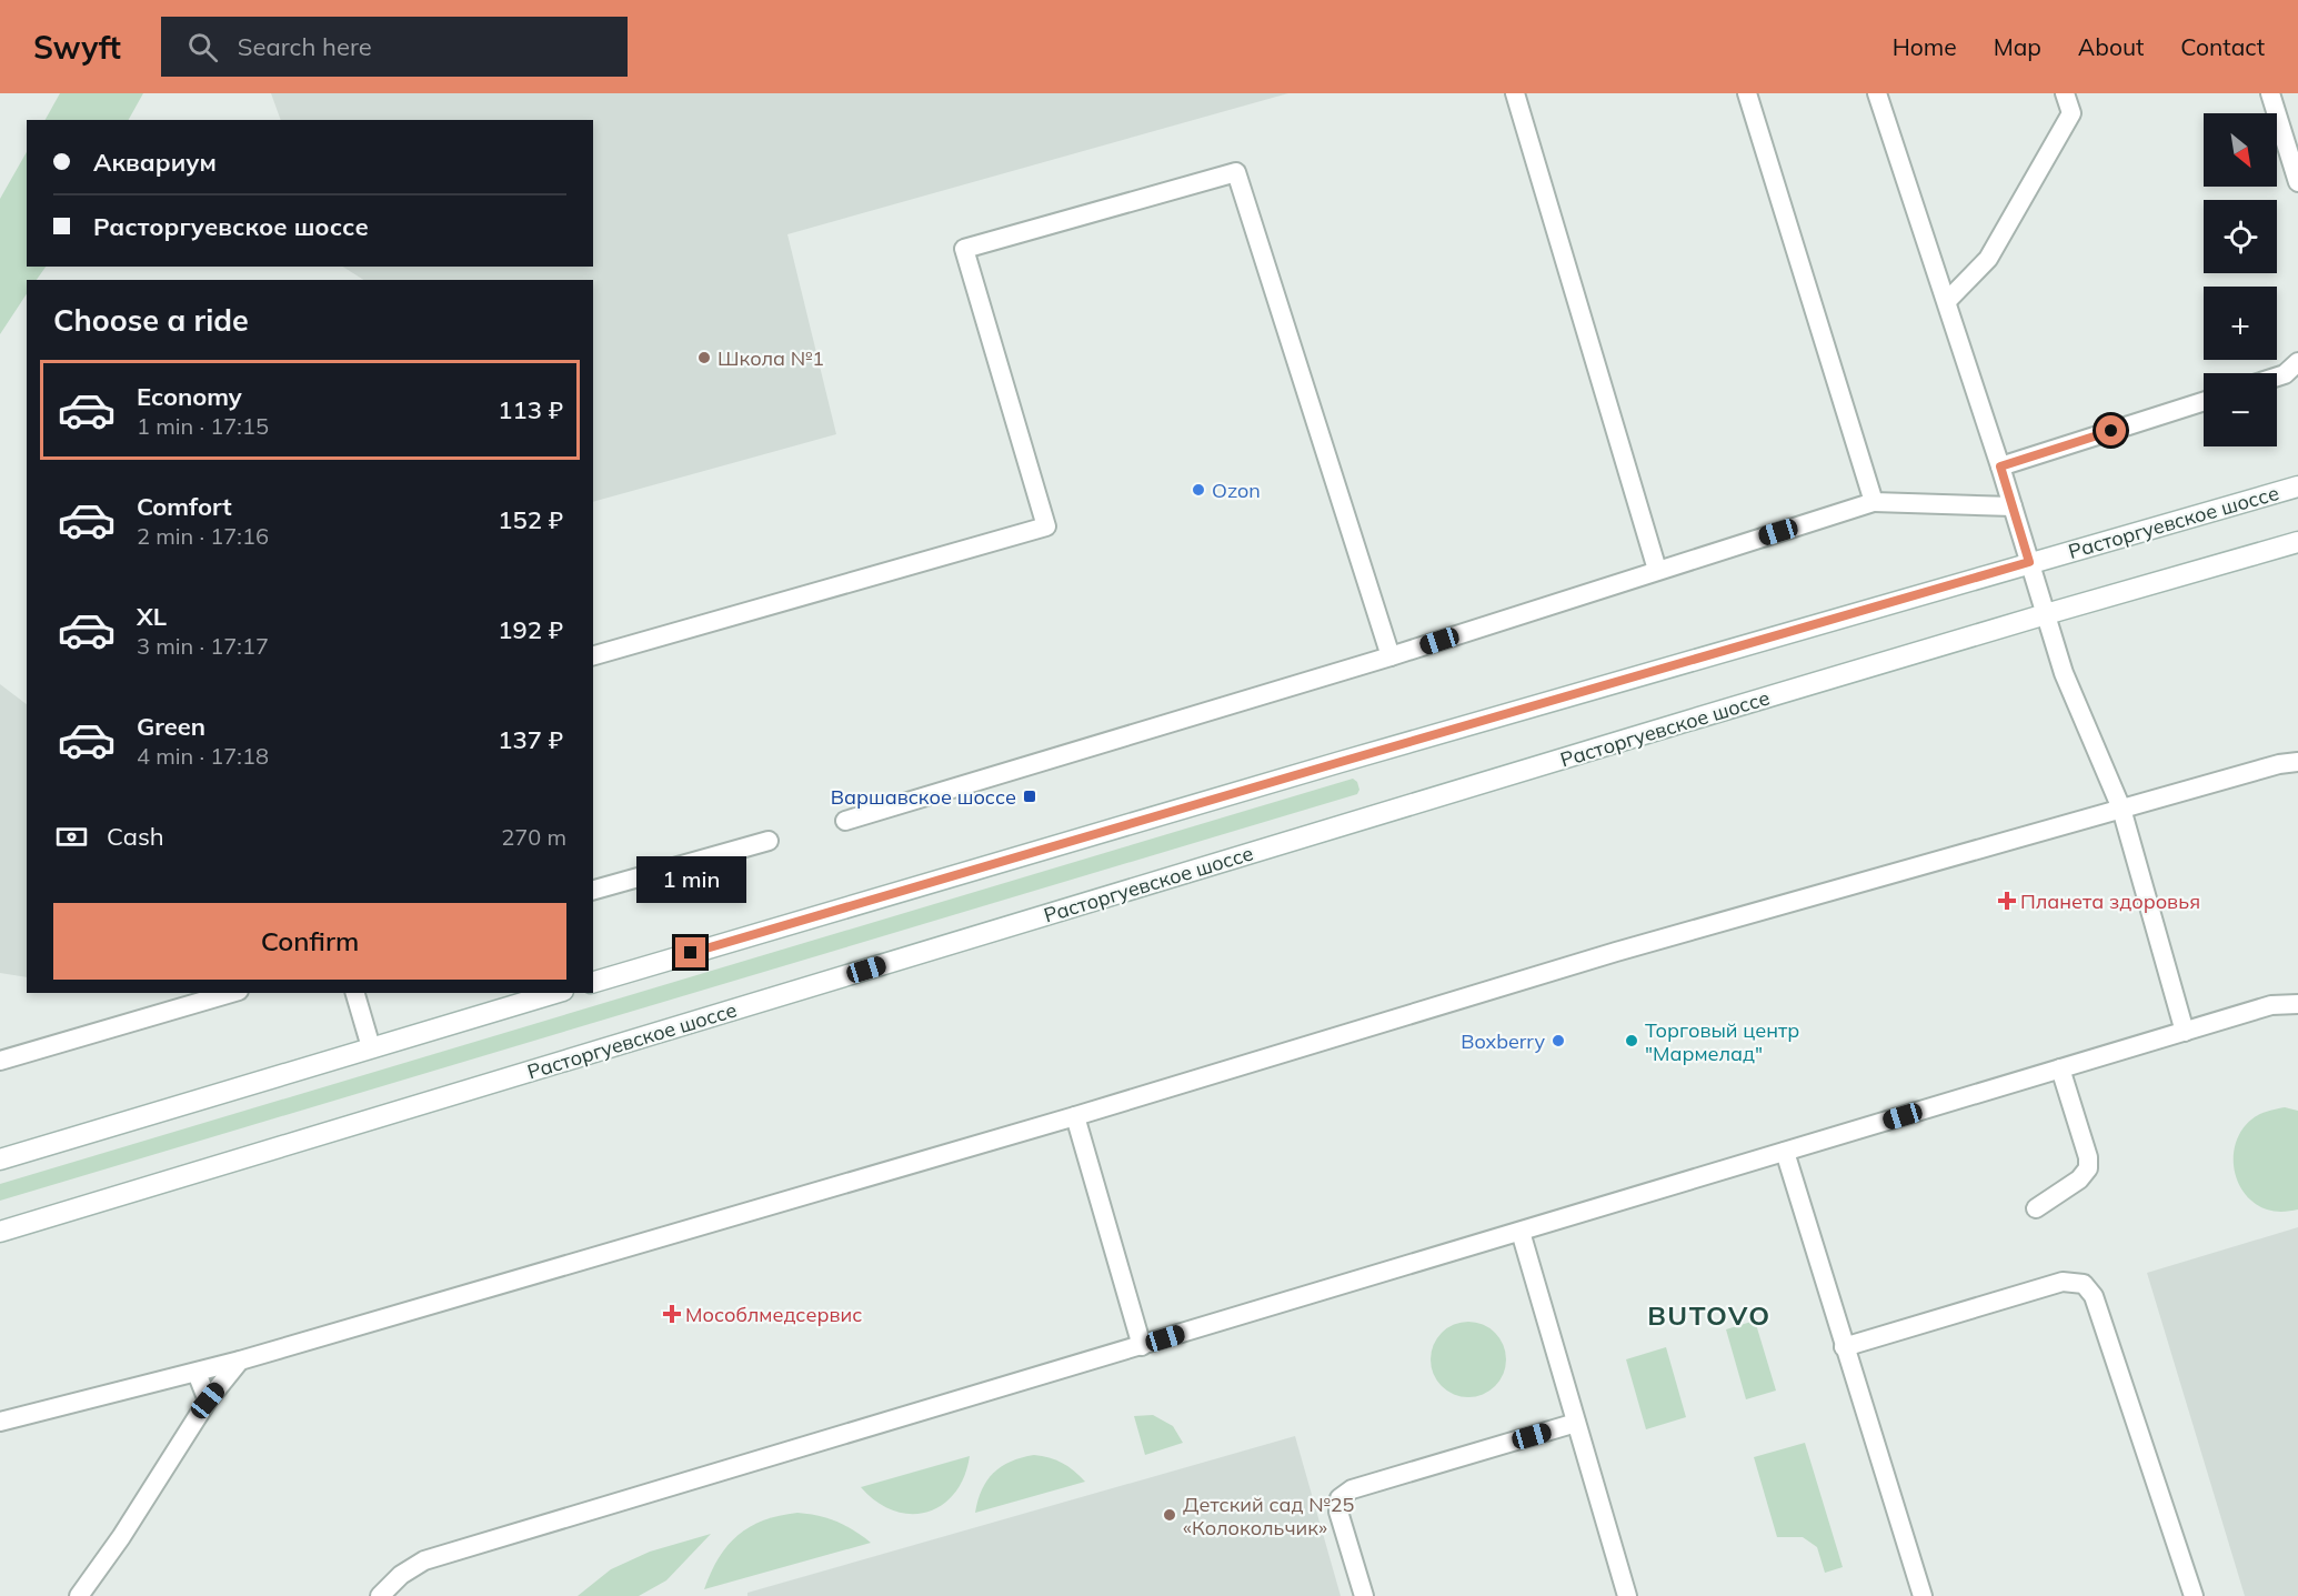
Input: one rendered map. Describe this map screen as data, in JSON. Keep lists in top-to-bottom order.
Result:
{
  "streets": {
    "main road": ["Расторгуевское шоссе"]
  },
  "districts": ["BUTOVO"],
  "places": {
    "other": [
      "Школа №1",
      "Ozon",
      "Boxberry",
      "Торговый центр \"Мармелад\"",
      "Детский сад №25 «Колокольчик»"
    ],
    "transit": ["Варшавское шоссе"],
    "health": ["Планета здоровья", "Мособлмедсервис"]
  },
  "north": "bottom right",
  "page": {
    "header": "Swyft",
    "search": "Search here",
    "nav": [
      "Home",
      "Map",
      "About",
      "Contact"
    ],
    "map_buttons": ["+", "−"],
    "banner": ["Аквариум", "Расторгуевское шоссе"],
    "heading": "Choose a ride",
    "list": [
      {
        "name": "Economy",
        "note": "1 min · 17:15",
        "value": "113 ₽"
      },
      {
        "name": "Comfort",
        "note": "2 min · 17:16",
        "value": "152 ₽"
      },
      {
        "name": "XL",
        "note": "3 min · 17:17",
        "value": "192 ₽"
      },
      {
        "name": "Green",
        "note": "4 min · 17:18",
        "value": "137 ₽"
      }
    ],
    "pay": ["Cash", "270 m"],
    "bubble": "1 min",
    "buttons": "Confirm"
  }
}
